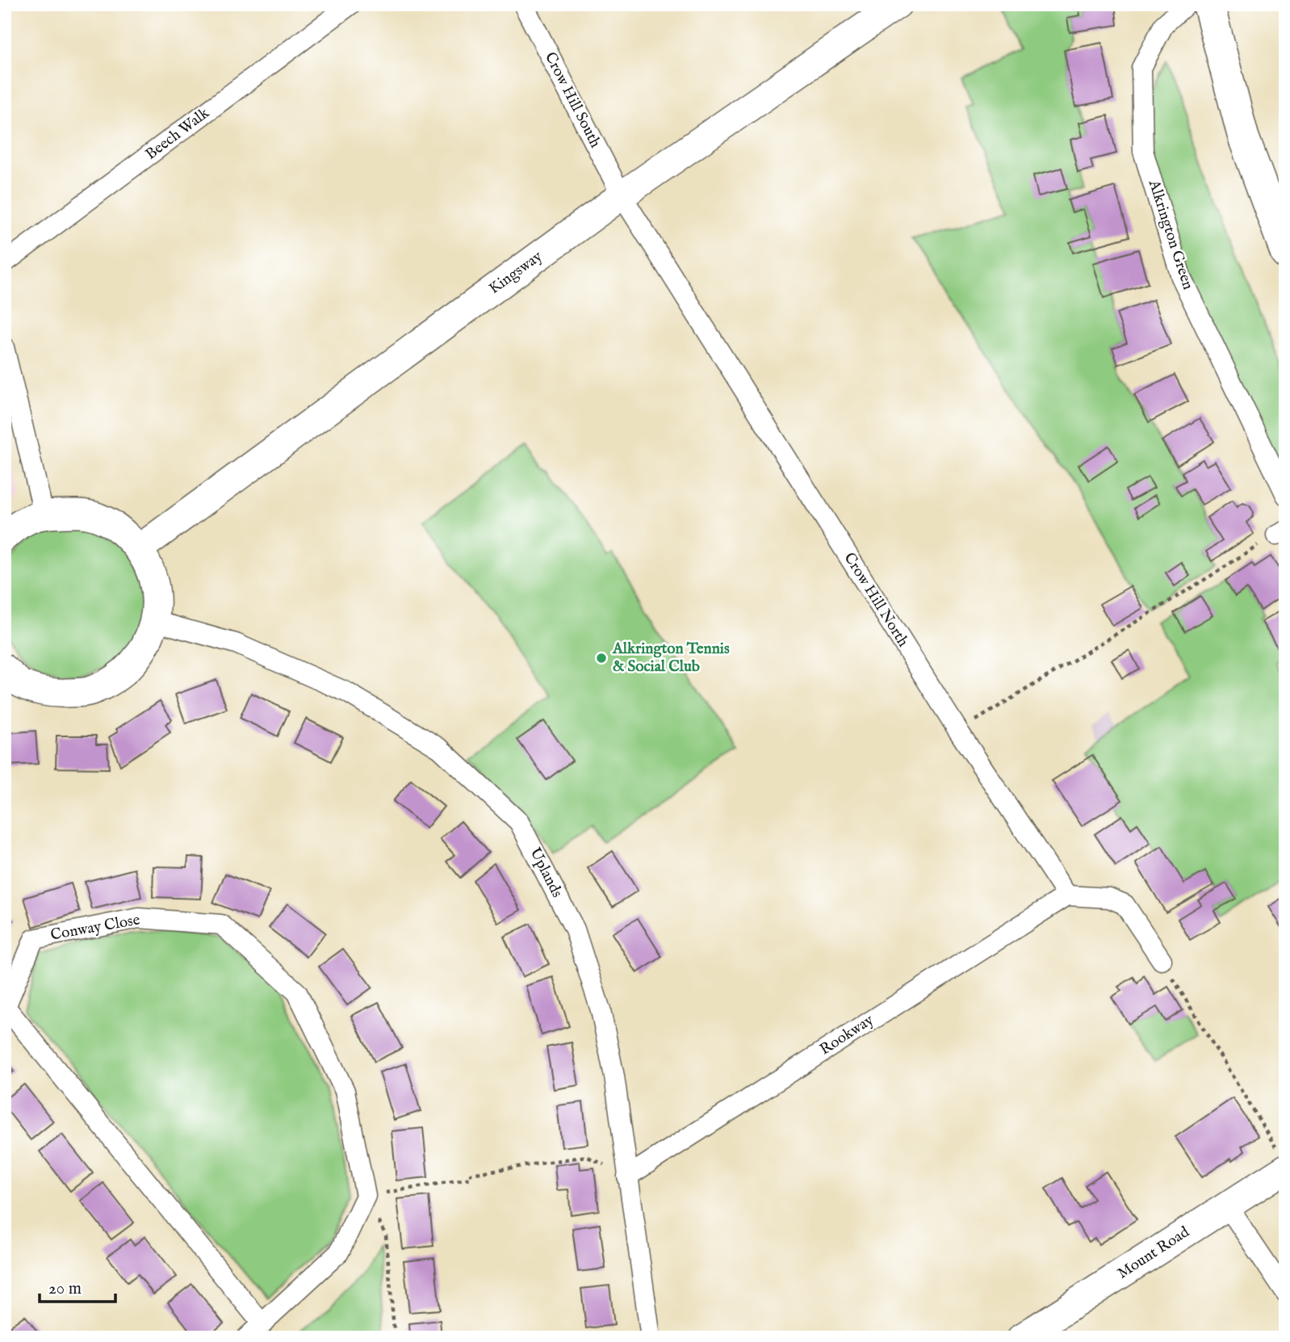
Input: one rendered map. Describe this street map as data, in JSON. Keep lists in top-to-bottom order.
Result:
{
  "streets": {
    "street": [
      "Crow Hill South",
      "Beech Walk",
      "Alkrington Green",
      "Kingsway",
      "Crow Hill North",
      "Uplands",
      "Conway Close",
      "Rookway",
      "Mount Road"
    ]
  },
  "crossings": [
    ["Crow Hill South", "Kingsway"],
    ["Crow Hill South", "Crow Hill North"],
    ["Kingsway", "Crow Hill North"],
    ["Crow Hill North", "Rookway"],
    ["Uplands", "Rookway"]
  ],
  "places": ["Alkrington Tennis & Social Club"],
  "scale_bar": "20 m"
}
